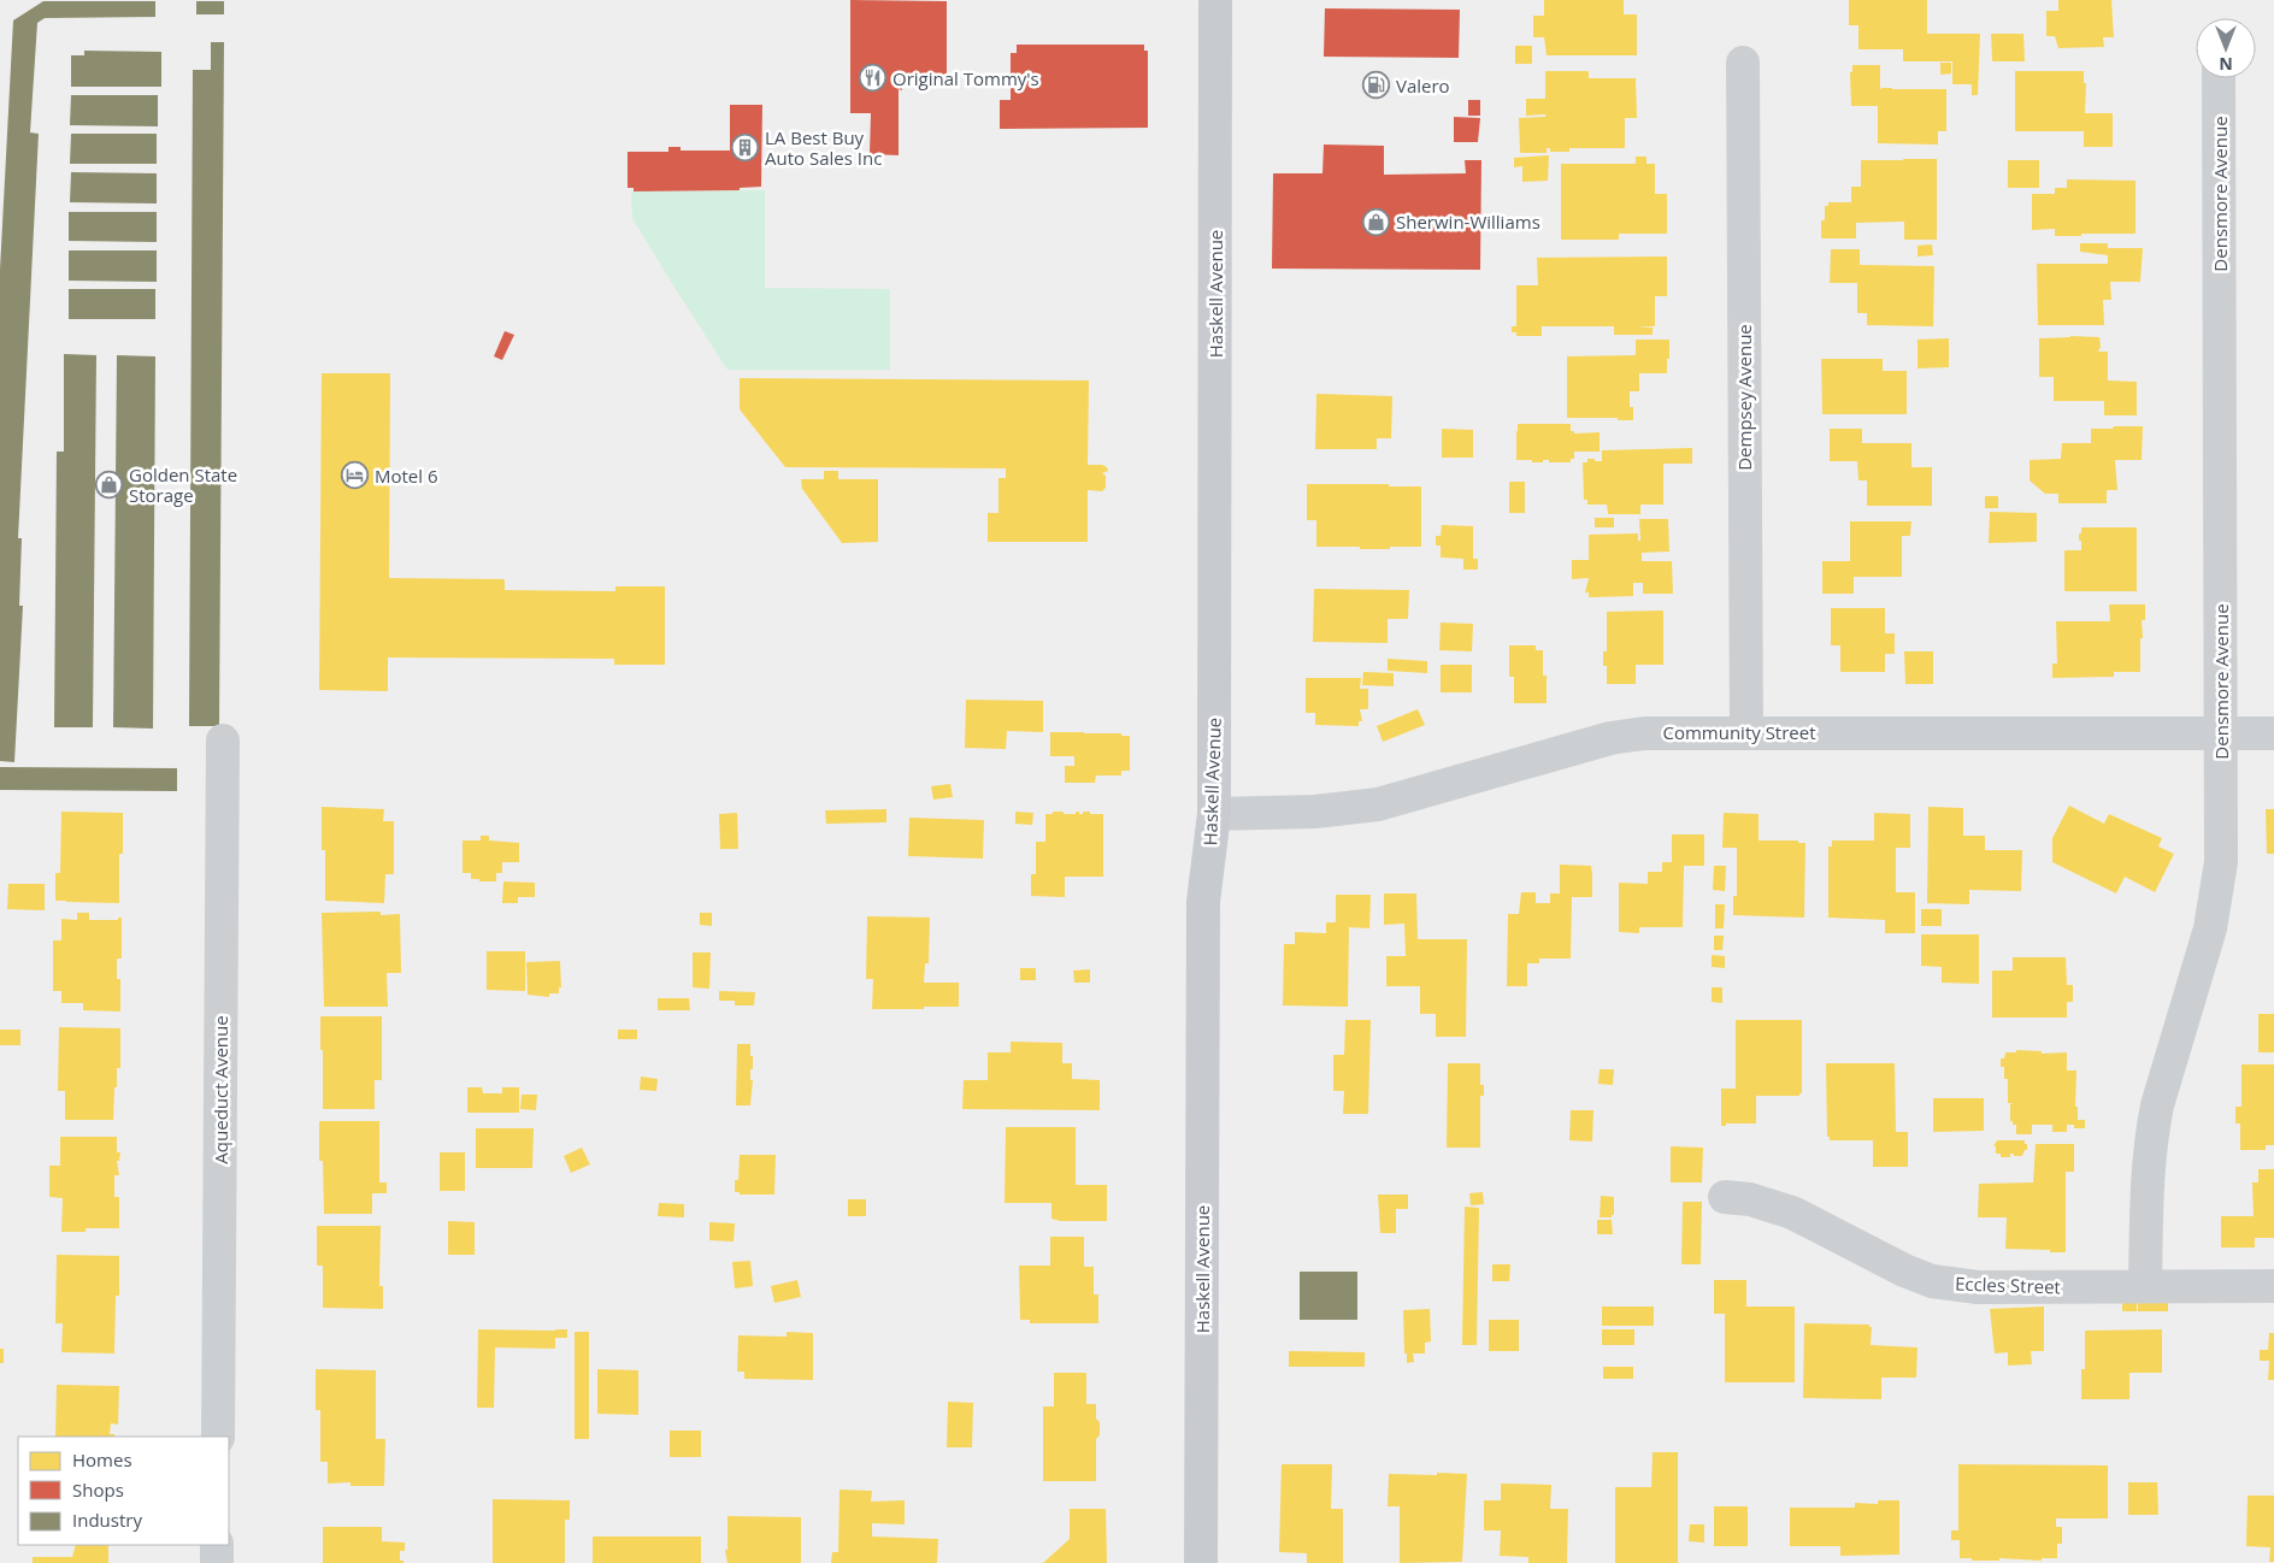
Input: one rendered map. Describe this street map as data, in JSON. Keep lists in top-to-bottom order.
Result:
{
  "streets": {
    "main road": ["Haskell Avenue"],
    "street": [
      "Densmore Avenue",
      "Dempsey Avenue",
      "Community Street",
      "Aqueduct Avenue",
      "Eccles Street"
    ]
  },
  "crossings": [
    ["Densmore Avenue", "Community Street"],
    ["Densmore Avenue", "Eccles Street"],
    ["Haskell Avenue", "Community Street"],
    ["Dempsey Avenue", "Community Street"]
  ],
  "places": {
    "restaurant": ["Original Tommy's"],
    "fuel station": ["Valero"],
    "building": ["LA Best Buy Auto Sales Inc"],
    "shop": ["Sherwin-Williams", "Golden State Storage"],
    "hotel": ["Motel 6"]
  },
  "legend": ["Homes", "Shops", "Industry"],
  "north": "bottom"
}
